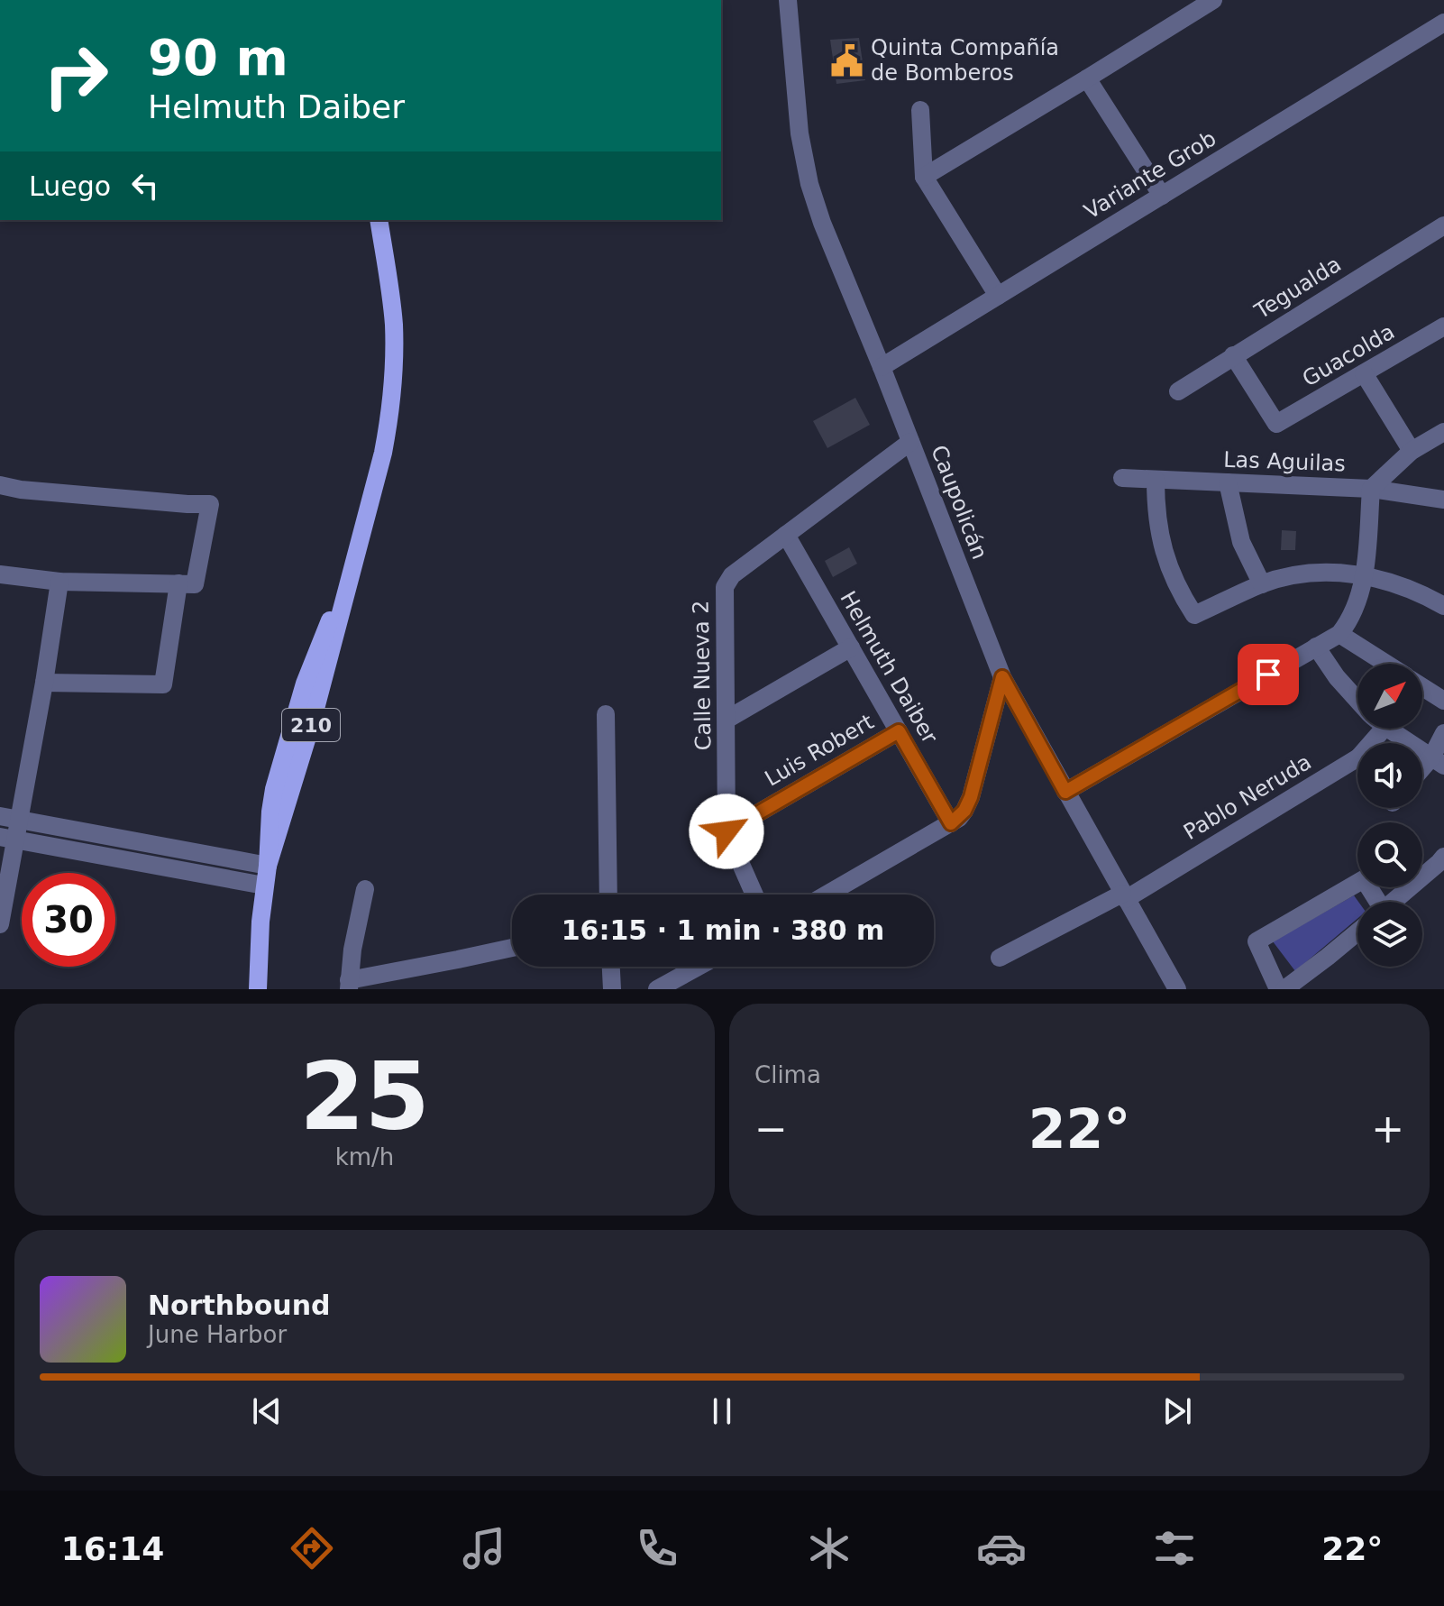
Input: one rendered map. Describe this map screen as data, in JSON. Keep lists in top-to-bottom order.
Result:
{
  "streets": {
    "main road": ["210"],
    "street": [
      "Variante Grob",
      "Tegualda",
      "Guacolda",
      "Las Aguilas",
      "Caupolicán",
      "Helmuth Daiber",
      "Calle Nueva 2",
      "Luis Robert",
      "Pablo Neruda"
    ]
  },
  "crossings": [
    ["Variante Grob", "Caupolicán"],
    ["Tegualda", "Guacolda"],
    ["Caupolicán", "Calle Nueva 2"],
    ["Caupolicán", "Pablo Neruda"],
    ["Helmuth Daiber", "Calle Nueva 2"],
    ["Helmuth Daiber", "Luis Robert"],
    ["Calle Nueva 2", "Luis Robert"]
  ],
  "places": {
    "public building": ["Quinta Compañía de Bomberos"]
  },
  "north": "top right",
  "page": {
    "turn": ["90 m", "Helmuth Daiber"],
    "then": "Luego",
    "limit": "30",
    "trip": "16:15 · 1 min · 380 m",
    "tile": [
      ["25", "km/h"],
      "Clima"
    ],
    "heat": ["−", "22°", "+"],
    "song": ["Northbound", "June Harbor"],
    "tabs": ["16:14", "22°"]
  }
}
